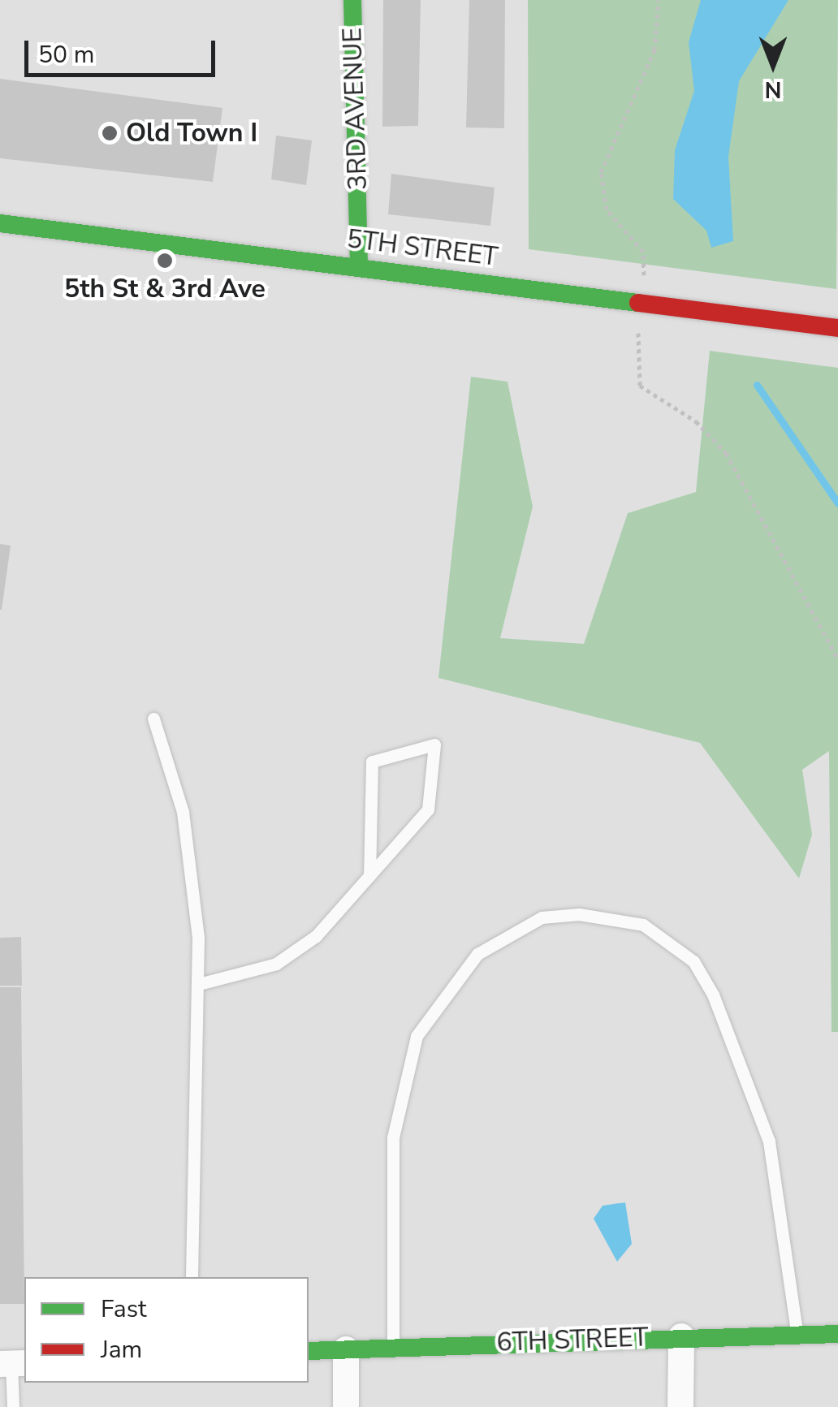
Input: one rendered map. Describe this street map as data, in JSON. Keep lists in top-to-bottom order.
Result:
{
  "streets": {
    "street": ["3RD AVENUE", "5TH STREET", "6TH STREET"]
  },
  "crossings": [
    ["3RD AVENUE", "5TH STREET"]
  ],
  "places": ["Old Town I", "5th St & 3rd Ave"],
  "legend": ["Fast", "Jam"],
  "scale_bar": "50 m",
  "north": "bottom"
}
